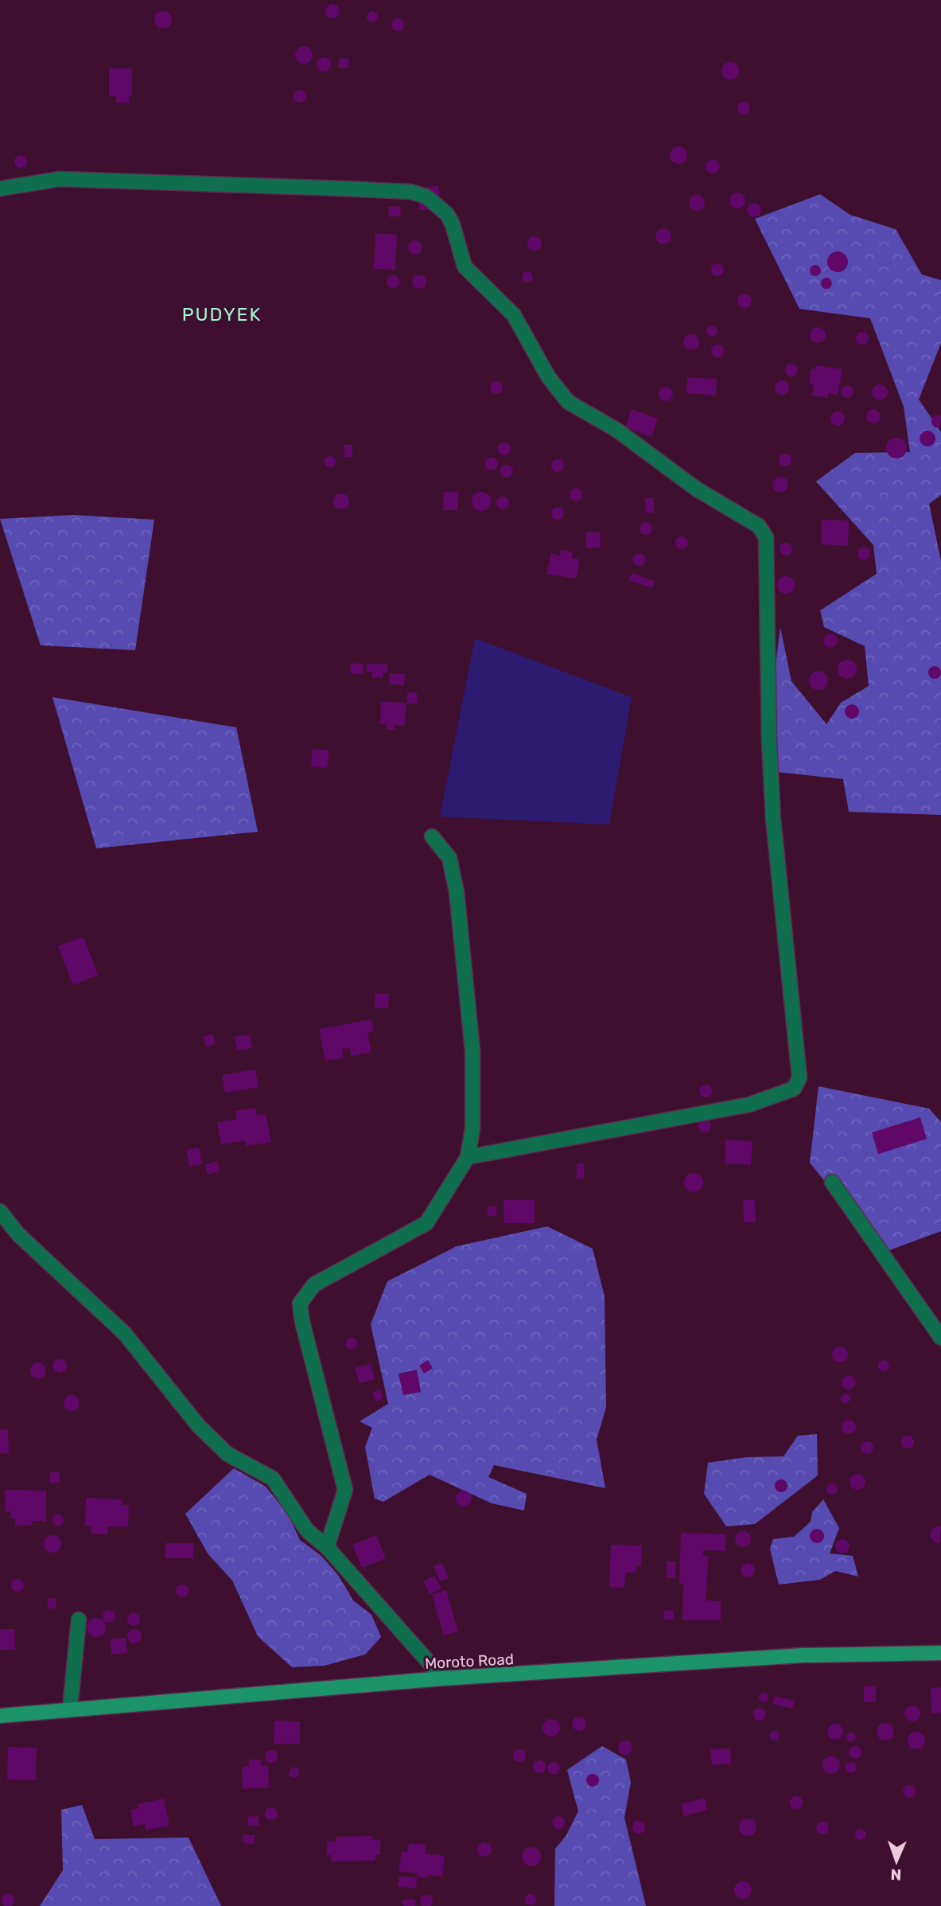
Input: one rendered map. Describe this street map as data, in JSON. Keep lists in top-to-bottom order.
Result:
{
  "streets": {
    "main road": ["Moroto Road"]
  },
  "districts": ["PUDYEK"],
  "north": "bottom"
}
